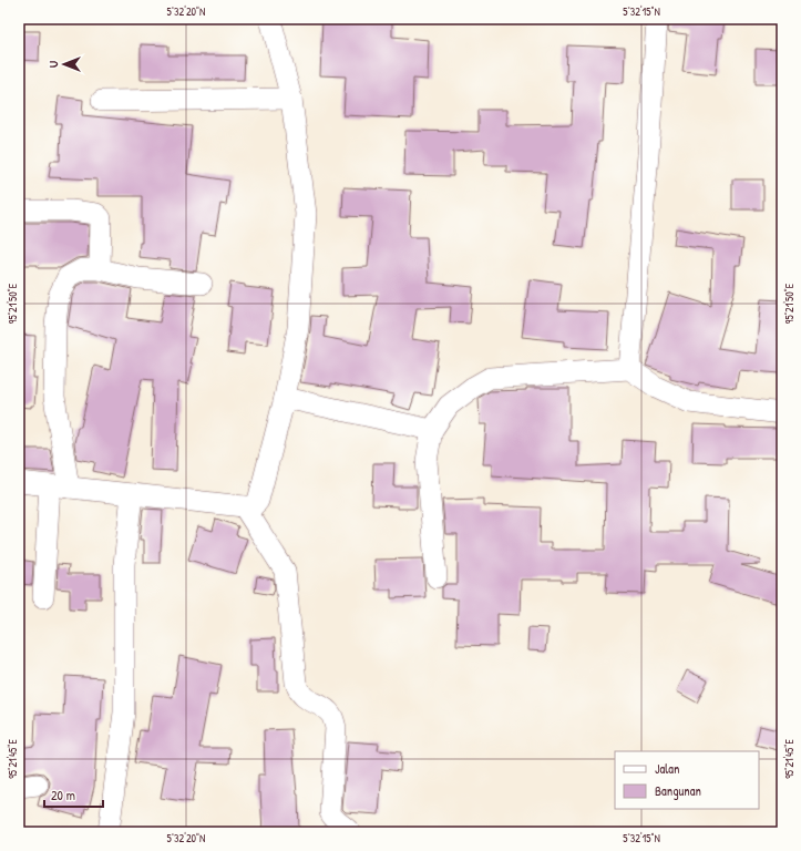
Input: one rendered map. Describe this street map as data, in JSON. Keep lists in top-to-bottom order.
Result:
{
  "legend": ["Jalan", "Bangunan"],
  "scale_bar": "20 m",
  "north": "left",
  "coordinates": [
    "5°32'20\"N",
    "5°32'15\"N",
    "95°21'50\"E",
    "95°21'45\"E"
  ]
}
